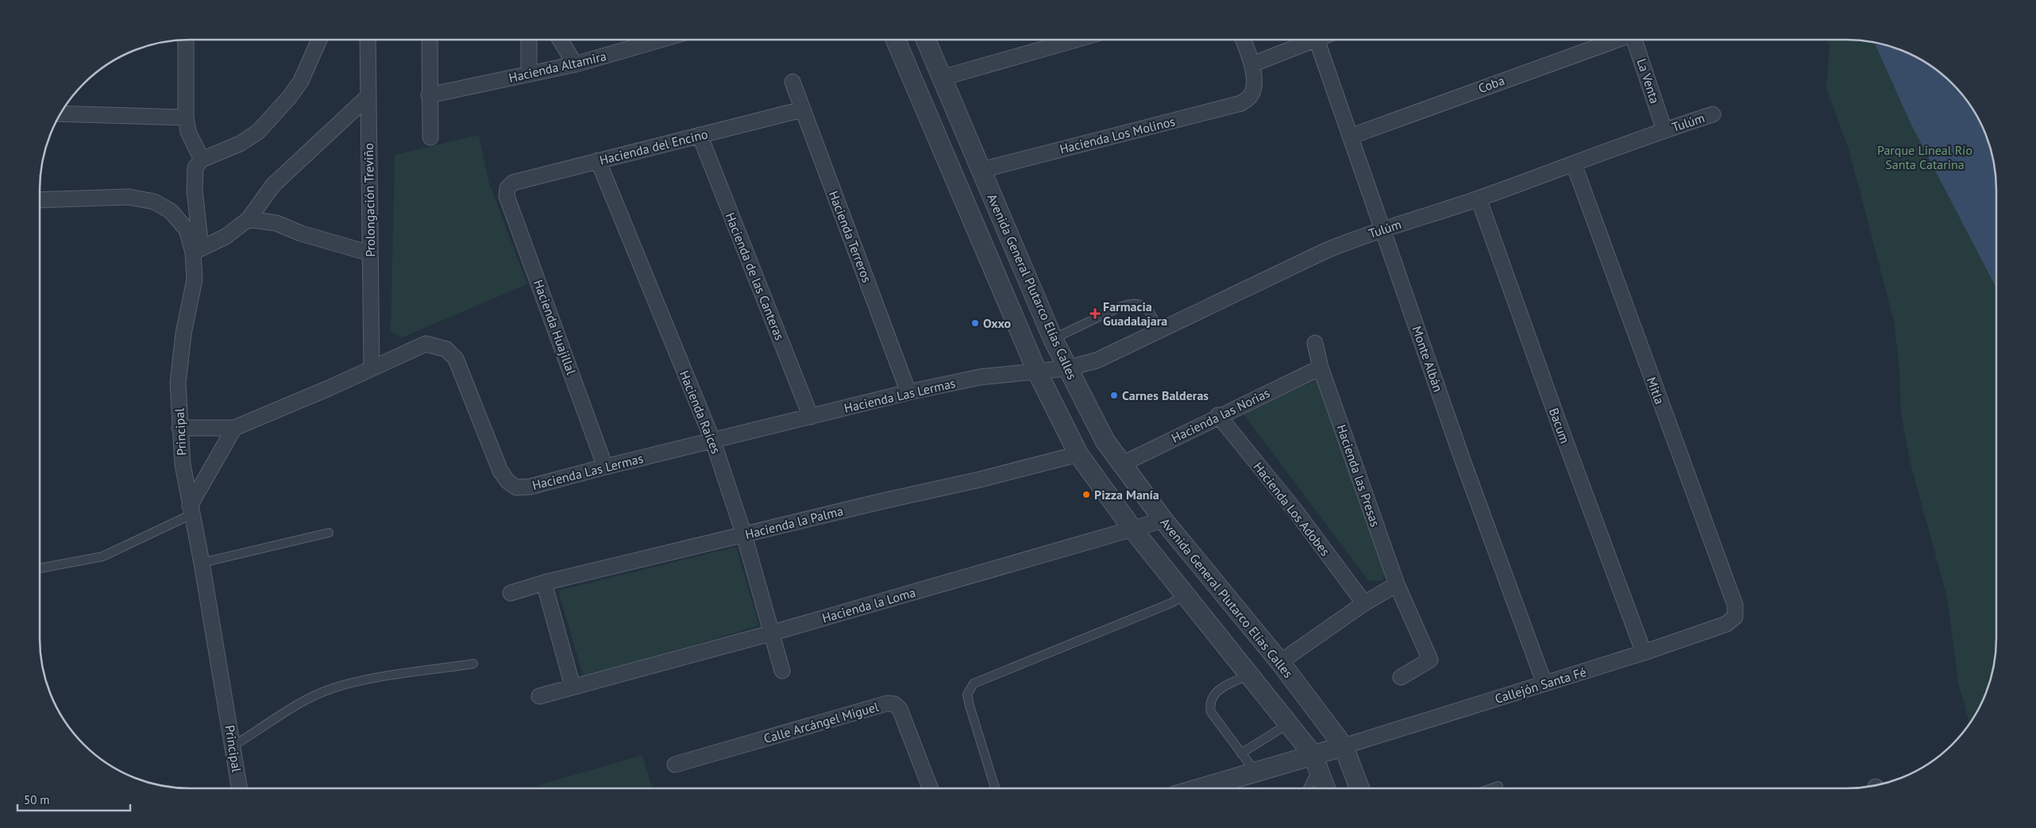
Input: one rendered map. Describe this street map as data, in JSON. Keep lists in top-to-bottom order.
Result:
{
  "streets": {
    "street": [
      "Hacienda Altamira",
      "La Venta",
      "Coba",
      "Tulúm",
      "Hacienda Los Molinos",
      "Hacienda del Encino",
      "Prolongación Treviño",
      "Hacienda Terreros",
      "Hacienda de las Canteras",
      "Avenida General Plutarco Elías Calles",
      "Hacienda Huajillal",
      "Monte Albán",
      "Mitla",
      "Hacienda Las Lermas",
      "Hacienda Raíces",
      "Hacienda las Norias",
      "Bacum",
      "Principal",
      "Hacienda las Presas",
      "Hacienda Los Adobes",
      "Hacienda la Palma",
      "Hacienda la Loma",
      "Callejón Santa Fé",
      "Calle Arcángel Miguel"
    ]
  },
  "crossings": [
    ["La Venta", "Tulúm"],
    ["Coba", "Monte Albán"],
    ["Tulúm", "Avenida General Plutarco Elías Calles"],
    ["Tulúm", "Monte Albán"],
    ["Tulúm", "Mitla"],
    ["Tulúm", "Hacienda Las Lermas"],
    ["Tulúm", "Bacum"],
    ["Hacienda Los Molinos", "Avenida General Plutarco Elías Calles"],
    ["Hacienda del Encino", "Hacienda Terreros"],
    ["Hacienda del Encino", "Hacienda de las Canteras"],
    ["Hacienda del Encino", "Hacienda Huajillal"],
    ["Hacienda del Encino", "Hacienda Raíces"],
    ["Prolongación Treviño", "Hacienda Las Lermas"],
    ["Hacienda Terreros", "Hacienda Las Lermas"],
    ["Hacienda de las Canteras", "Hacienda Las Lermas"],
    ["Avenida General Plutarco Elías Calles", "Hacienda Las Lermas"],
    ["Avenida General Plutarco Elías Calles", "Hacienda las Norias"],
    ["Avenida General Plutarco Elías Calles", "Hacienda la Palma"],
    ["Avenida General Plutarco Elías Calles", "Hacienda la Loma"],
    ["Avenida General Plutarco Elías Calles", "Callejón Santa Fé"],
    ["Hacienda Huajillal", "Hacienda Las Lermas"],
    ["Monte Albán", "Callejón Santa Fé"],
    ["Mitla", "Callejón Santa Fé"],
    ["Hacienda Las Lermas", "Hacienda Raíces"],
    ["Hacienda Las Lermas", "Principal"],
    ["Hacienda Raíces", "Hacienda la Palma"],
    ["Hacienda Raíces", "Hacienda la Loma"],
    ["Hacienda las Norias", "Hacienda las Presas"],
    ["Hacienda las Norias", "Hacienda Los Adobes"],
    ["Bacum", "Callejón Santa Fé"]
  ],
  "parks": ["Parque Lineal Río Santa Catarina"],
  "places": {
    "health": ["Farmacia Guadalajara"],
    "other": ["Oxxo", "Carnes Balderas", "Pizza Manía"]
  },
  "scale_bar": "50 m"
}
